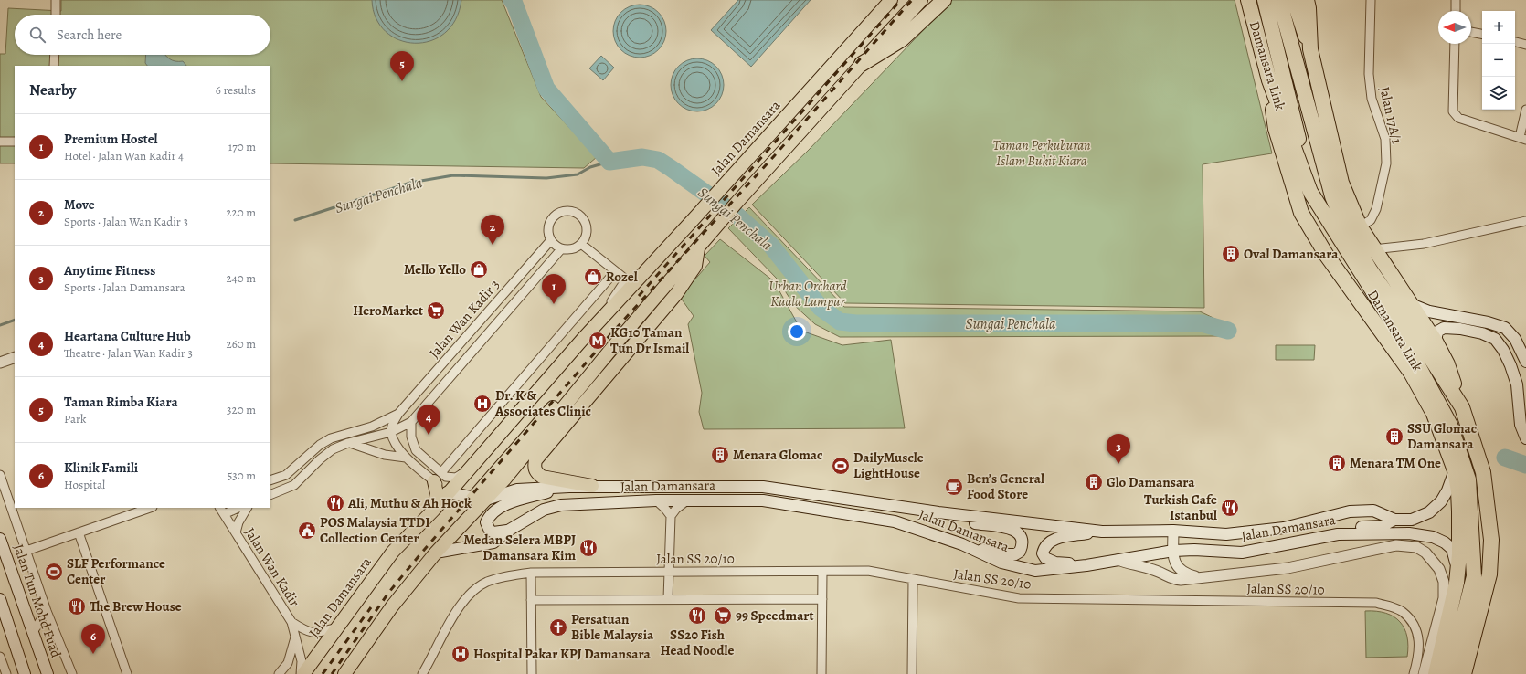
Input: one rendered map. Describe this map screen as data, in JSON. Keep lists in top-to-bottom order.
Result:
{
  "streets": {
    "highway": ["Damansara Link"],
    "main road": ["Jalan Damansara", "Jalan Tun Mohd Fuad"],
    "street": [
      "Jalan 17A/1",
      "Jalan Wan Kadir 3",
      "Jalan SS 20/10",
      "Jalan Wan Kadir"
    ]
  },
  "crossings": [
    ["Jalan Damansara", "Jalan Wan Kadir"]
  ],
  "water": ["Sungai Penchala"],
  "parks": ["Taman Perkuburan Islam Bukit Kiara", "Urban Orchard Kuala Lumpur"],
  "places": {
    "building": [
      "Oval Damansara",
      "SSU Glomac Damansara",
      "Menara Glomac",
      "Menara TM One",
      "Glo Damansara"
    ],
    "shop": ["Mello Yello", "Rozel"],
    "supermarket": ["HeroMarket", "99 Speedmart"],
    "metro station": ["KG10 Taman Tun Dr Ismail"],
    "hospital": ["Dr. K & Associates Clinic", "Hospital Pakar KPJ Damansara"],
    "sports": ["DailyMuscle LightHouse", "SLF Performance Center"],
    "cafe": ["Ben’s General Food Store"],
    "restaurant": [
      "Ali, Muthu & Ah Hock",
      "Turkish Cafe Istanbul",
      "Medan Selera MBPJ Damansara Kim",
      "The Brew House",
      "SS20 Fish Head Noodle"
    ],
    "public building": ["POS Malaysia TTDI Collection Center"],
    "church": ["Persatuan Bible Malaysia"]
  },
  "north": "left",
  "page": {
    "map_buttons": ["+", "−"],
    "search": "Search here",
    "pins": [
      "5",
      "2",
      "1",
      "4",
      "3",
      "6"
    ],
    "heading": ["Nearby", "6 results"],
    "list": [
      {
        "mark": "1",
        "name": "Premium Hostel",
        "note": "Hotel · Jalan Wan Kadir 4",
        "value": "170 m"
      },
      {
        "mark": "2",
        "name": "Move",
        "note": "Sports · Jalan Wan Kadir 3",
        "value": "220 m"
      },
      {
        "mark": "3",
        "name": "Anytime Fitness",
        "note": "Sports · Jalan Damansara",
        "value": "240 m"
      },
      {
        "mark": "4",
        "name": "Heartana Culture Hub",
        "note": "Theatre · Jalan Wan Kadir 3",
        "value": "260 m"
      },
      {
        "mark": "5",
        "name": "Taman Rimba Kiara",
        "note": "Park",
        "value": "320 m"
      },
      {
        "mark": "6",
        "name": "Klinik Famili",
        "note": "Hospital",
        "value": "530 m"
      }
    ]
  }
}
